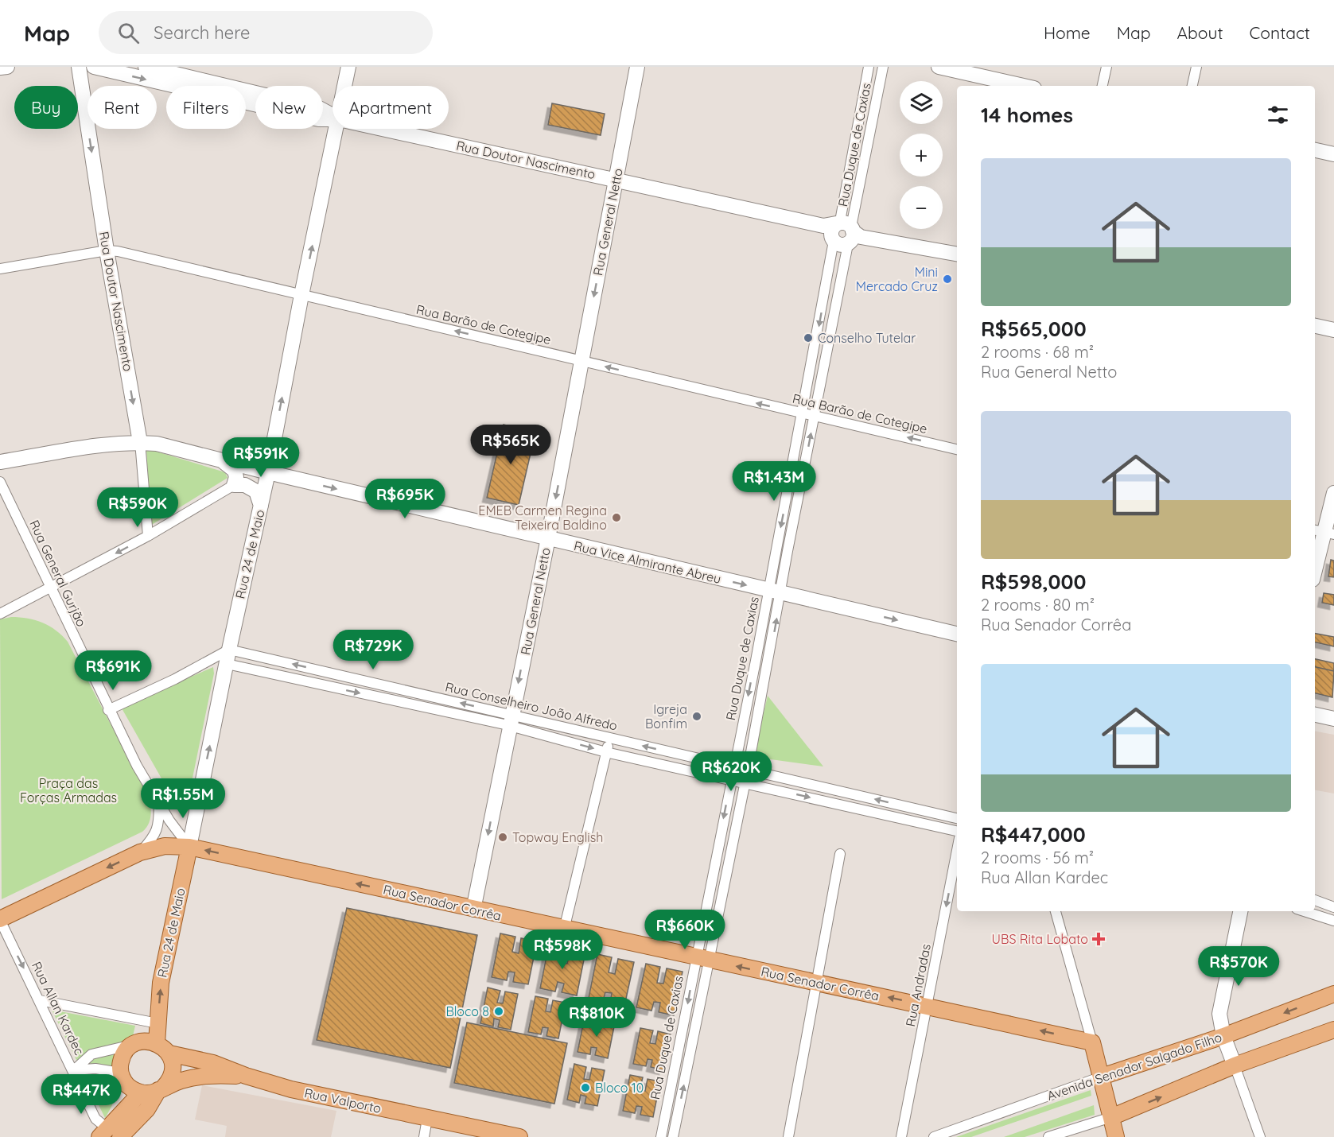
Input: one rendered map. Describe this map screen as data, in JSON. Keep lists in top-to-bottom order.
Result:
{
  "streets": {
    "main road": [
      "Rua 24 de Maio",
      "Rua Senador Corrêa",
      "Avenida Senador Salgado Filho",
      "Rua Valporto"
    ],
    "street": [
      "Rua Duque de Caxias",
      "Rua Doutor Nascimento",
      "Rua General Netto",
      "Rua Barão de Cotegipe",
      "Rua Vice Almirante Abreu",
      "Rua General Gurjão",
      "Rua Conselheiro João Alfredo",
      "Rua Andradas",
      "Rua Allan Kardec"
    ]
  },
  "crossings": [
    ["Rua Duque de Caxias", "Rua Doutor Nascimento"],
    ["Rua Duque de Caxias", "Rua Barão de Cotegipe"],
    ["Rua Duque de Caxias", "Rua Vice Almirante Abreu"],
    ["Rua Duque de Caxias", "Rua Conselheiro João Alfredo"],
    ["Rua Duque de Caxias", "Rua Senador Corrêa"],
    ["Rua Doutor Nascimento", "Rua General Netto"],
    ["Rua Doutor Nascimento", "Rua Barão de Cotegipe"],
    ["Rua Doutor Nascimento", "Rua Vice Almirante Abreu"],
    ["Rua General Netto", "Rua Barão de Cotegipe"],
    ["Rua General Netto", "Rua Vice Almirante Abreu"],
    ["Rua General Netto", "Rua Conselheiro João Alfredo"],
    ["Rua General Netto", "Rua Senador Corrêa"],
    ["Rua Barão de Cotegipe", "Rua 24 de Maio"],
    ["Rua 24 de Maio", "Rua Vice Almirante Abreu"],
    ["Rua 24 de Maio", "Rua General Gurjão"],
    ["Rua 24 de Maio", "Rua Conselheiro João Alfredo"],
    ["Rua 24 de Maio", "Rua Senador Corrêa"],
    ["Rua 24 de Maio", "Rua Valporto"],
    ["Rua General Gurjão", "Rua Senador Corrêa"],
    ["Rua Senador Corrêa", "Rua Andradas"],
    ["Rua Senador Corrêa", "Rua Allan Kardec"]
  ],
  "one_way": [
    "Rua General Netto",
    "Rua Barão de Cotegipe",
    "Rua 24 de Maio",
    "Rua Vice Almirante Abreu",
    "Rua Senador Corrêa",
    "Rua Andradas",
    "Rua Allan Kardec"
  ],
  "parks": ["Praça das Forças Armadas"],
  "places": {
    "other": [
      "Mini Mercado Cruz",
      "Conselho Tutelar",
      "EMEB Carmen Regina Teixeira Baldino",
      "Igreja Bonfim",
      "Topway English",
      "Bloco 8",
      "Bloco 10"
    ],
    "health": ["UBS Rita Lobato"]
  },
  "page": {
    "header": "Map",
    "search": "Search here",
    "nav": [
      "Home",
      "Map",
      "About",
      "Contact"
    ],
    "map_buttons": ["+", "−"],
    "chip": [
      "Buy",
      "Rent",
      "Filters",
      "New",
      "Apartment"
    ],
    "heading": "14 homes",
    "list": [
      {
        "name": "R$565,000",
        "note": "2 rooms · 68 m² · Rua General Netto"
      },
      {
        "name": "R$598,000",
        "note": "2 rooms · 80 m² · Rua Senador Corrêa"
      },
      {
        "name": "R$447,000",
        "note": "2 rooms · 56 m² · Rua Allan Kardec"
      }
    ],
    "price": [
      "R$565K",
      "R$591K",
      "R$1.43M",
      "R$695K",
      "R$590K",
      "R$729K",
      "R$691K",
      "R$620K",
      "R$1.55M",
      "R$660K",
      "R$598K",
      "R$570K",
      "R$810K",
      "R$447K"
    ]
  }
}
